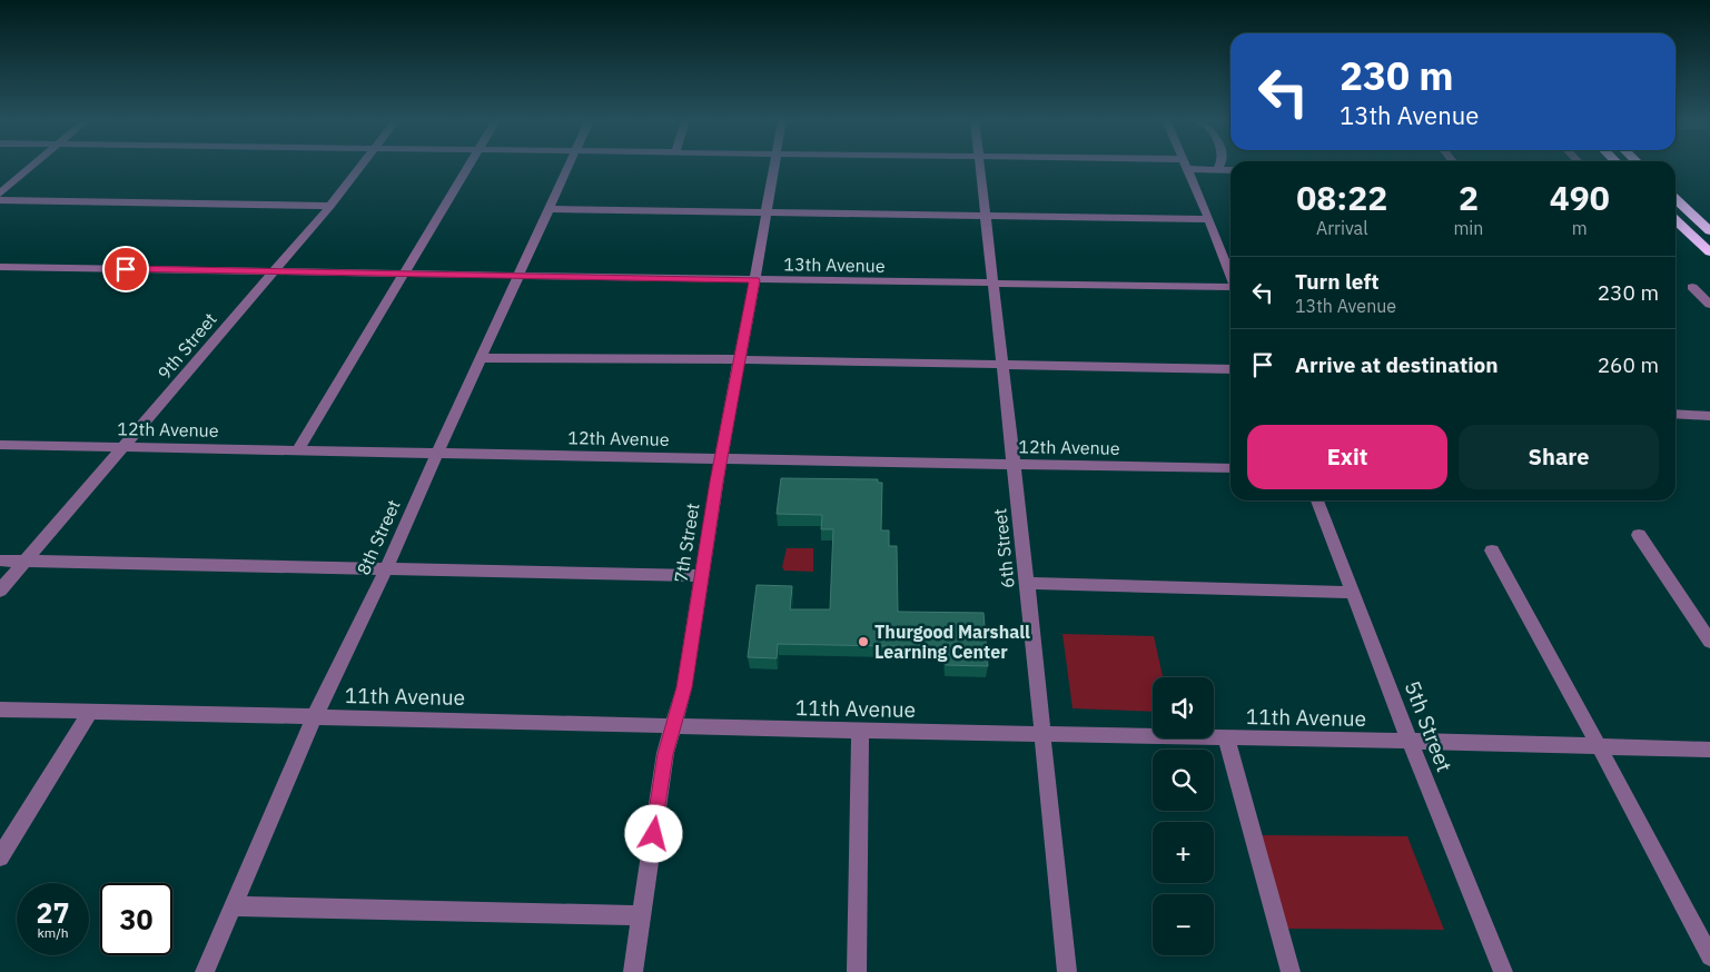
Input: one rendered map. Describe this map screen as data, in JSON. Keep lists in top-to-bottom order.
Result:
{
  "streets": {
    "street": [
      "13th Avenue",
      "9th Street",
      "12th Avenue",
      "8th Street",
      "7th Street",
      "6th Street",
      "11th Avenue",
      "5th Street"
    ]
  },
  "crossings": [
    ["13th Avenue", "9th Street"],
    ["13th Avenue", "8th Street"],
    ["13th Avenue", "7th Street"],
    ["13th Avenue", "6th Street"],
    ["9th Street", "12th Avenue"],
    ["12th Avenue", "8th Street"],
    ["12th Avenue", "7th Street"],
    ["12th Avenue", "6th Street"],
    ["8th Street", "11th Avenue"],
    ["7th Street", "11th Avenue"],
    ["6th Street", "11th Avenue"],
    ["11th Avenue", "5th Street"]
  ],
  "places": ["Thurgood Marshall Learning Center"],
  "page": {
    "turn": ["230 m", "13th Avenue"],
    "eta": [
      "08:22",
      "Arrival",
      "2",
      "min",
      "490",
      "m"
    ],
    "list": [
      {
        "name": "Turn left",
        "note": "13th Avenue",
        "value": "230 m"
      },
      {
        "name": "Arrive at destination",
        "value": "260 m"
      }
    ],
    "buttons": ["Exit", "Share"],
    "map_buttons": ["+", "−"],
    "speed": "27 km/h",
    "limit": "30"
  }
}
